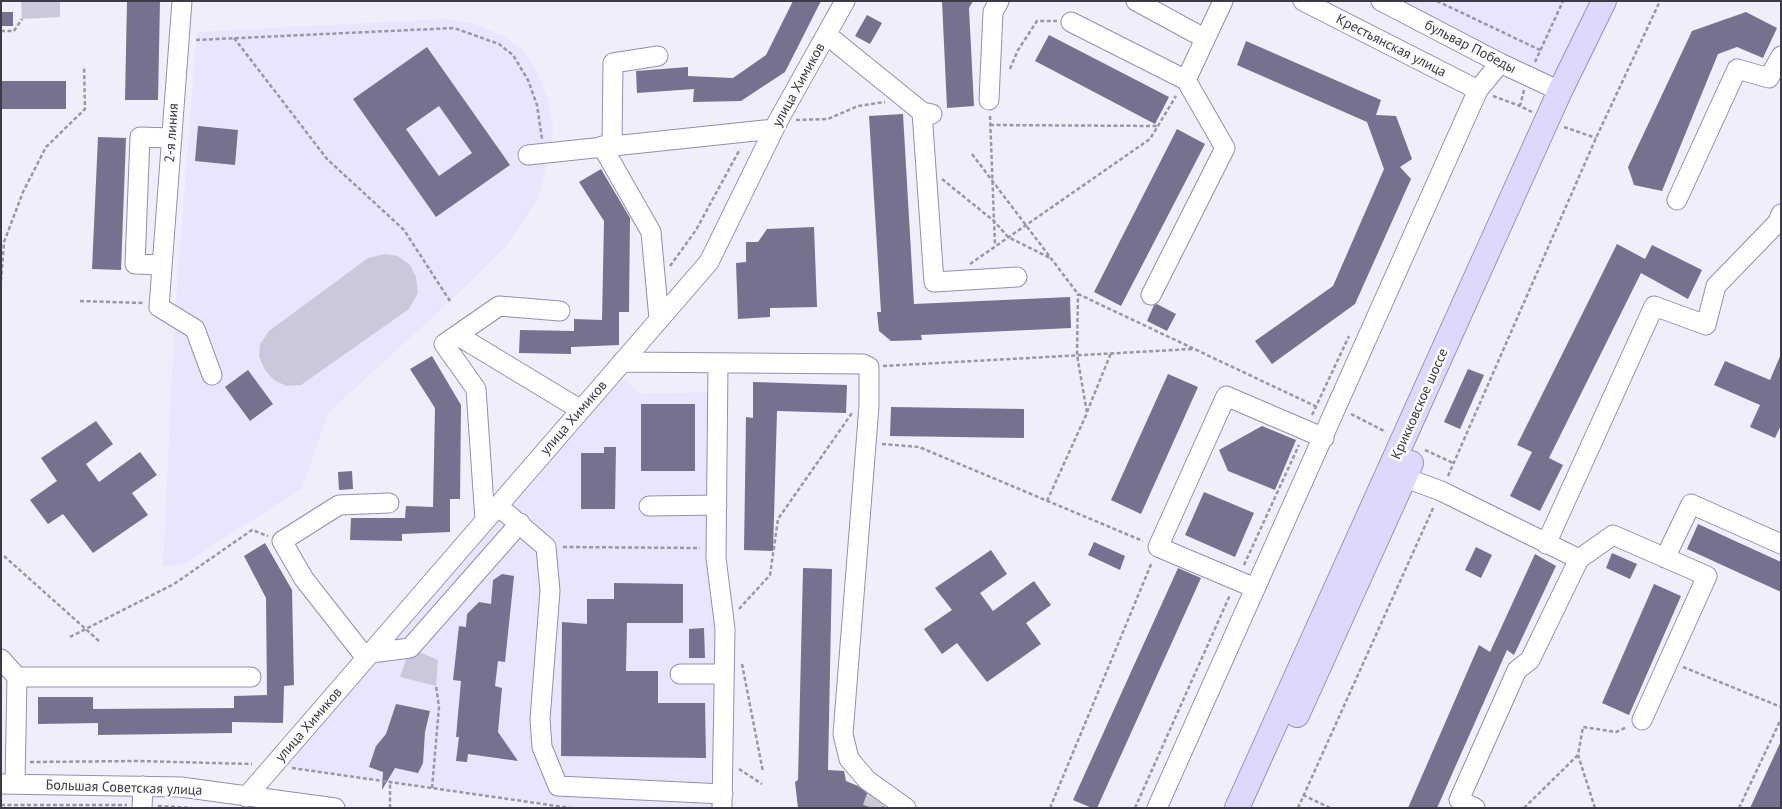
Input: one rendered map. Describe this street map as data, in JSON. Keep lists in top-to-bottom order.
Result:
{
  "streets": {
    "main road": ["Крикковское шоссе"],
    "street": [
      "Крестьянская улица",
      "бульвар Победы",
      "улица Химиков",
      "2-я линия",
      "Большая Советская улица"
    ]
  },
  "crossings": [
    ["бульвар Победы", "Крикковское шоссе"],
    ["улица Химиков", "Большая Советская улица"]
  ]
}
